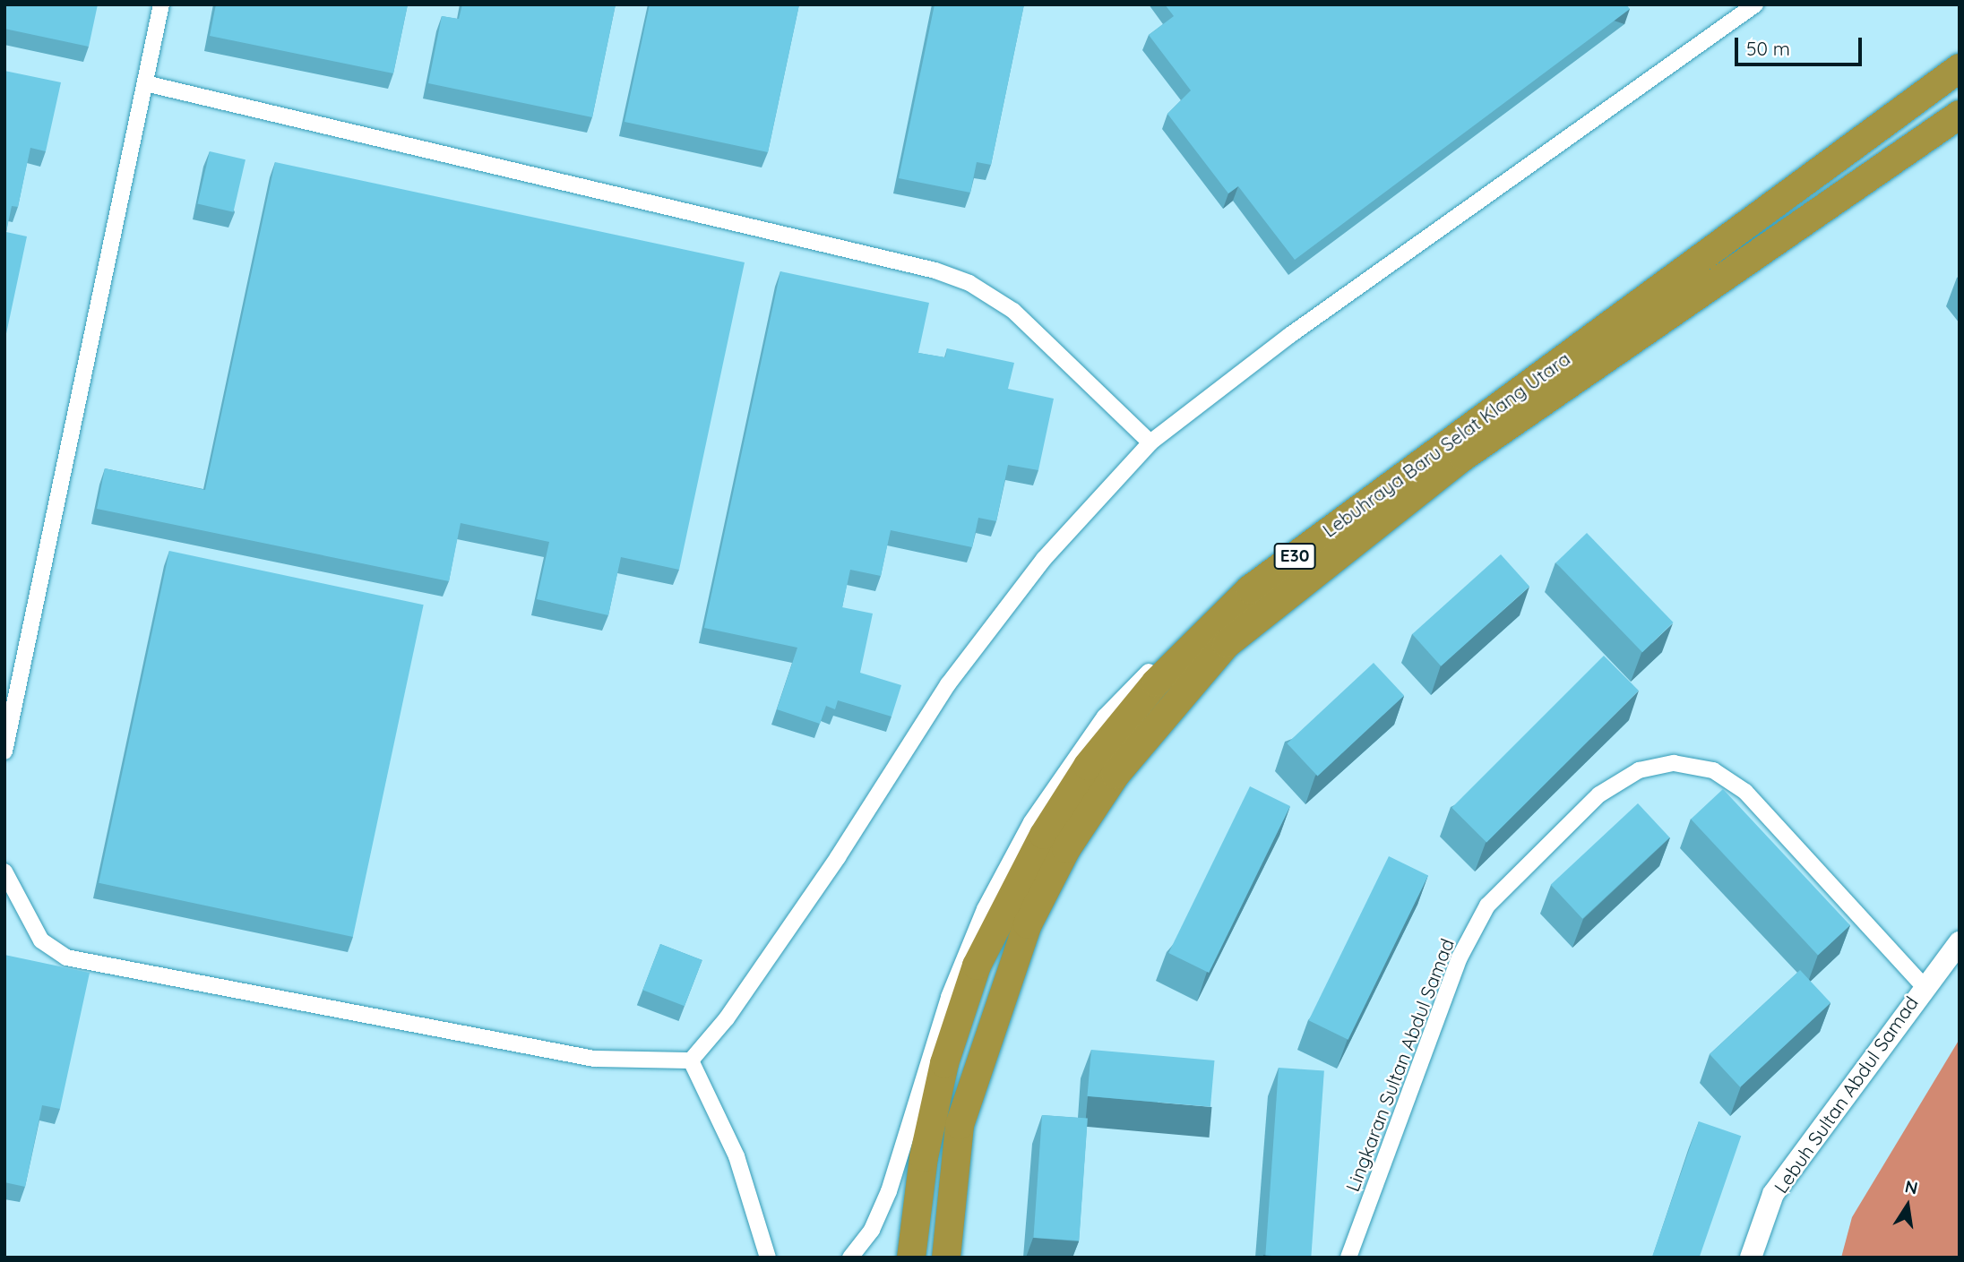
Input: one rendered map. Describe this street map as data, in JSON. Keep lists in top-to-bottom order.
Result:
{
  "streets": {
    "highway": ["Lebuhraya Baru Selat Klang Utara", "E30"],
    "street": ["Lingkaran Sultan Abdul Samad", "Lebuh Sultan Abdul Samad"]
  },
  "crossings": [
    ["Lingkaran Sultan Abdul Samad", "Lebuh Sultan Abdul Samad"]
  ],
  "scale_bar": "50 m",
  "north": "top"
}
